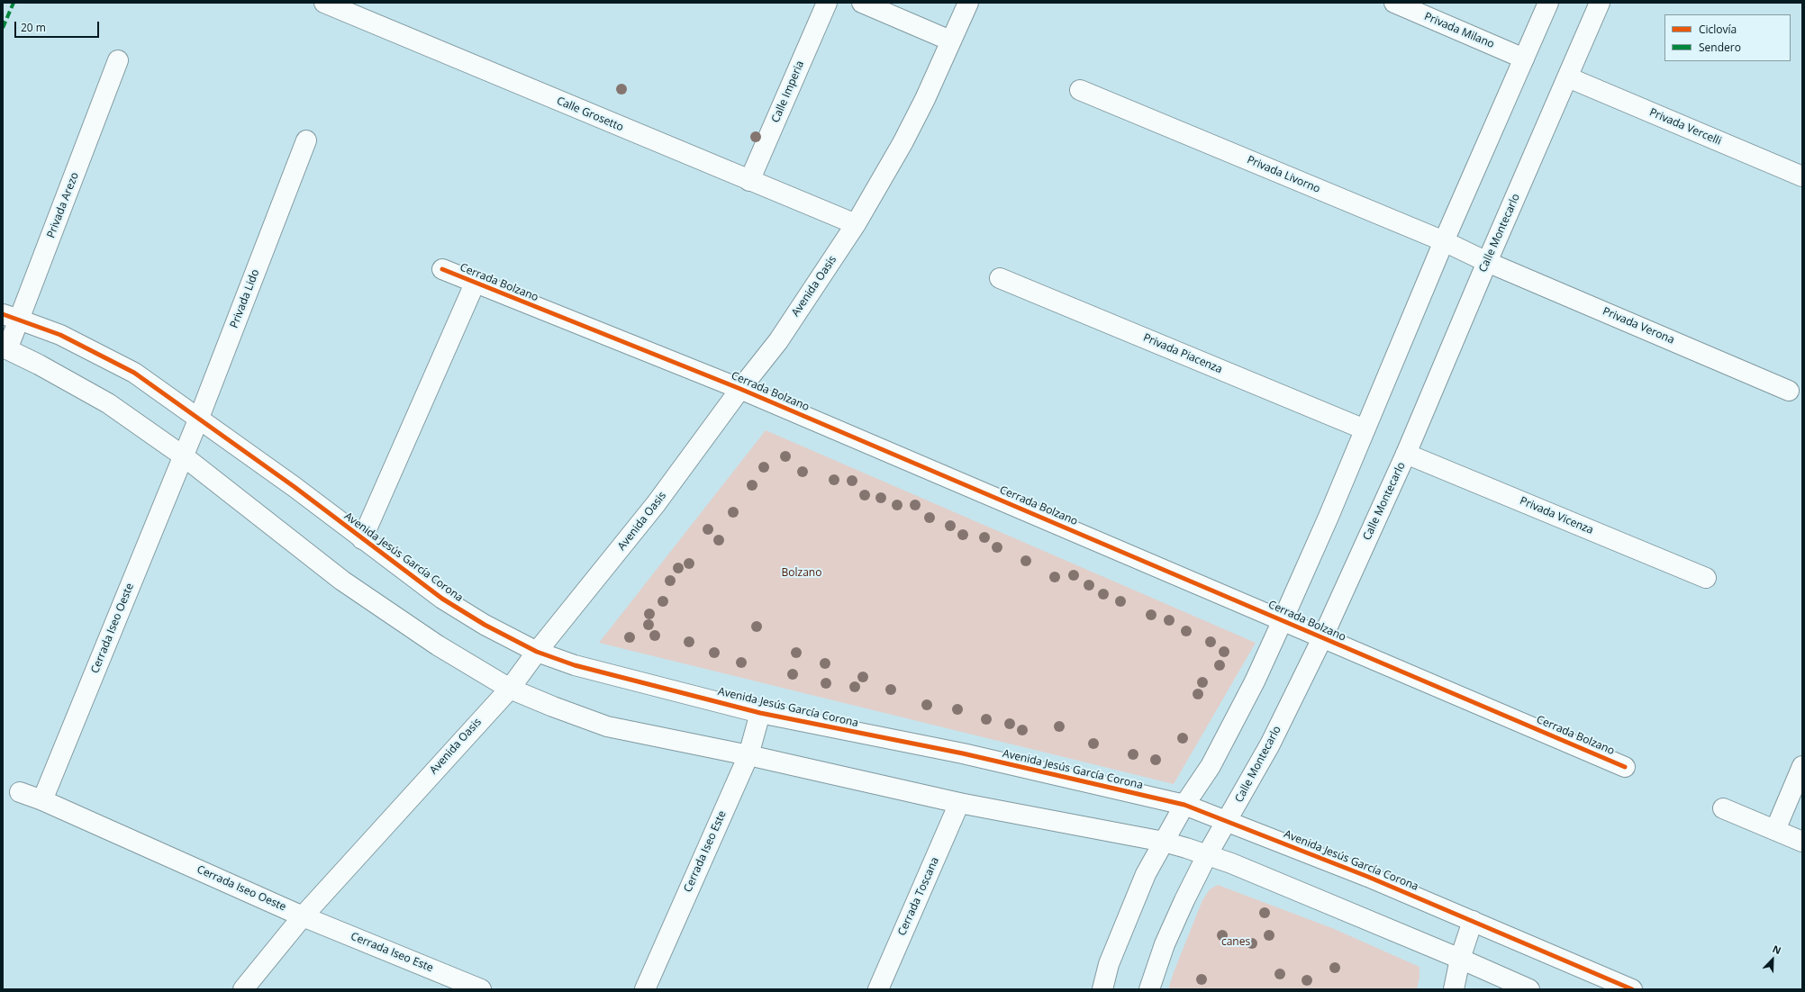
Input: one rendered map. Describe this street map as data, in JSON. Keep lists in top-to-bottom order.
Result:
{
  "streets": {
    "street": [
      "Privada Milano",
      "Calle Imperia",
      "Calle Grosetto",
      "Privada Vercelli",
      "Privada Livorno",
      "Privada Arezo",
      "Calle Montecarlo",
      "Cerrada Bolzano",
      "Avenida Oasis",
      "Privada Lido",
      "Privada Verona",
      "Privada Piacenza",
      "Privada Vicenza",
      "Avenida Jesús García Corona",
      "Cerrada Iseo Oeste",
      "Cerrada Iseo Este",
      "Cerrada Toscana"
    ]
  },
  "crossings": [
    ["Calle Imperia", "Calle Grosetto"],
    ["Calle Grosetto", "Avenida Oasis"],
    ["Privada Vercelli", "Calle Montecarlo"],
    ["Privada Livorno", "Calle Montecarlo"],
    ["Privada Livorno", "Privada Verona"],
    ["Privada Arezo", "Avenida Jesús García Corona"],
    ["Calle Montecarlo", "Cerrada Bolzano"],
    ["Calle Montecarlo", "Privada Verona"],
    ["Calle Montecarlo", "Privada Vicenza"],
    ["Calle Montecarlo", "Avenida Jesús García Corona"],
    ["Cerrada Bolzano", "Avenida Oasis"],
    ["Cerrada Bolzano", "Avenida Jesús García Corona"],
    ["Avenida Oasis", "Avenida Jesús García Corona"],
    ["Avenida Oasis", "Cerrada Iseo Oeste"],
    ["Avenida Oasis", "Cerrada Iseo Este"],
    ["Privada Lido", "Avenida Jesús García Corona"],
    ["Privada Lido", "Cerrada Iseo Oeste"],
    ["Avenida Jesús García Corona", "Cerrada Iseo Este"],
    ["Cerrada Iseo Oeste", "Cerrada Iseo Este"]
  ],
  "parks": ["Bolzano", "canes"],
  "legend": ["Ciclovía", "Sendero"],
  "scale_bar": "20 m",
  "north": "top right"
}
